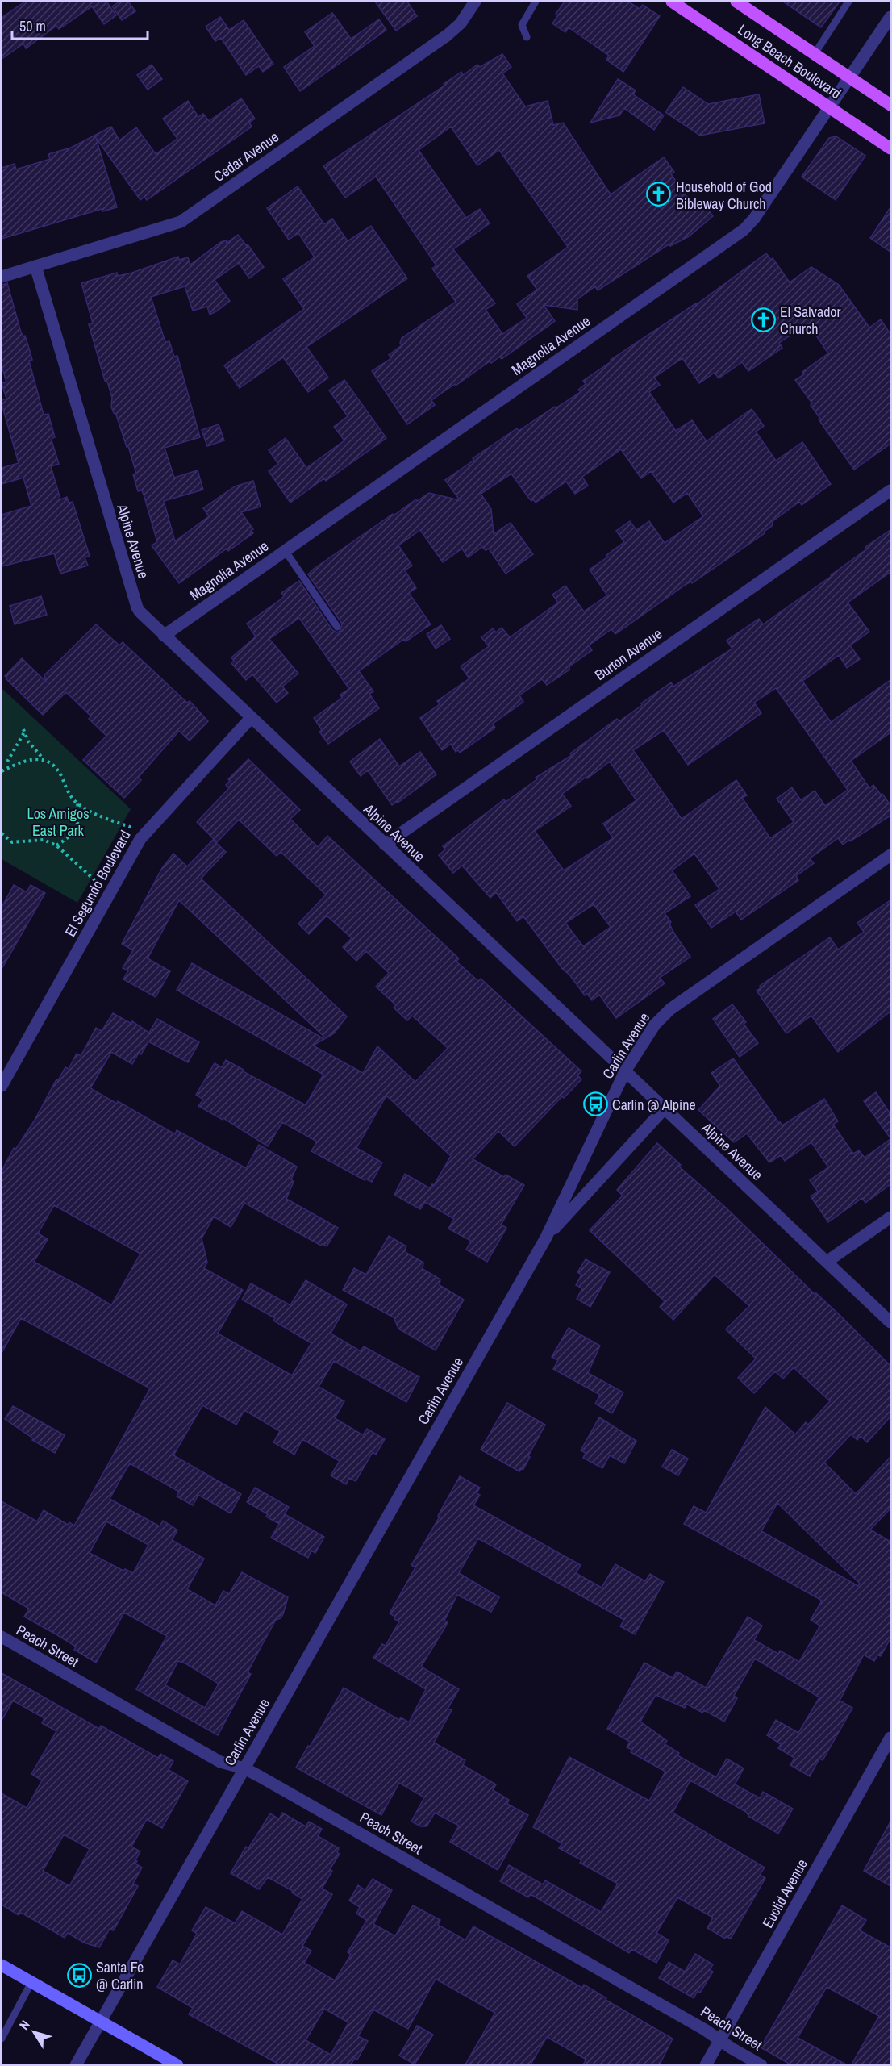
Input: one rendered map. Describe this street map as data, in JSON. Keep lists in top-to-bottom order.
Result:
{
  "streets": {
    "main road": ["Long Beach Boulevard"],
    "street": [
      "Cedar Avenue",
      "Magnolia Avenue",
      "Alpine Avenue",
      "Burton Avenue",
      "El Segundo Boulevard",
      "Carlin Avenue",
      "Peach Street",
      "Euclid Avenue"
    ]
  },
  "crossings": [
    ["Long Beach Boulevard", "Magnolia Avenue"],
    ["Cedar Avenue", "Alpine Avenue"],
    ["Magnolia Avenue", "Alpine Avenue"],
    ["Alpine Avenue", "Burton Avenue"],
    ["Alpine Avenue", "El Segundo Boulevard"],
    ["Alpine Avenue", "Carlin Avenue"],
    ["Carlin Avenue", "Peach Street"],
    ["Peach Street", "Euclid Avenue"]
  ],
  "parks": ["Los Amigos East Park"],
  "places": {
    "church": ["Household of God Bibleway Church", "El Salvador Church"],
    "bus stop": ["Carlin @ Alpine", "Santa Fe @ Carlin"]
  },
  "scale_bar": "50 m",
  "north": "top left"
}
